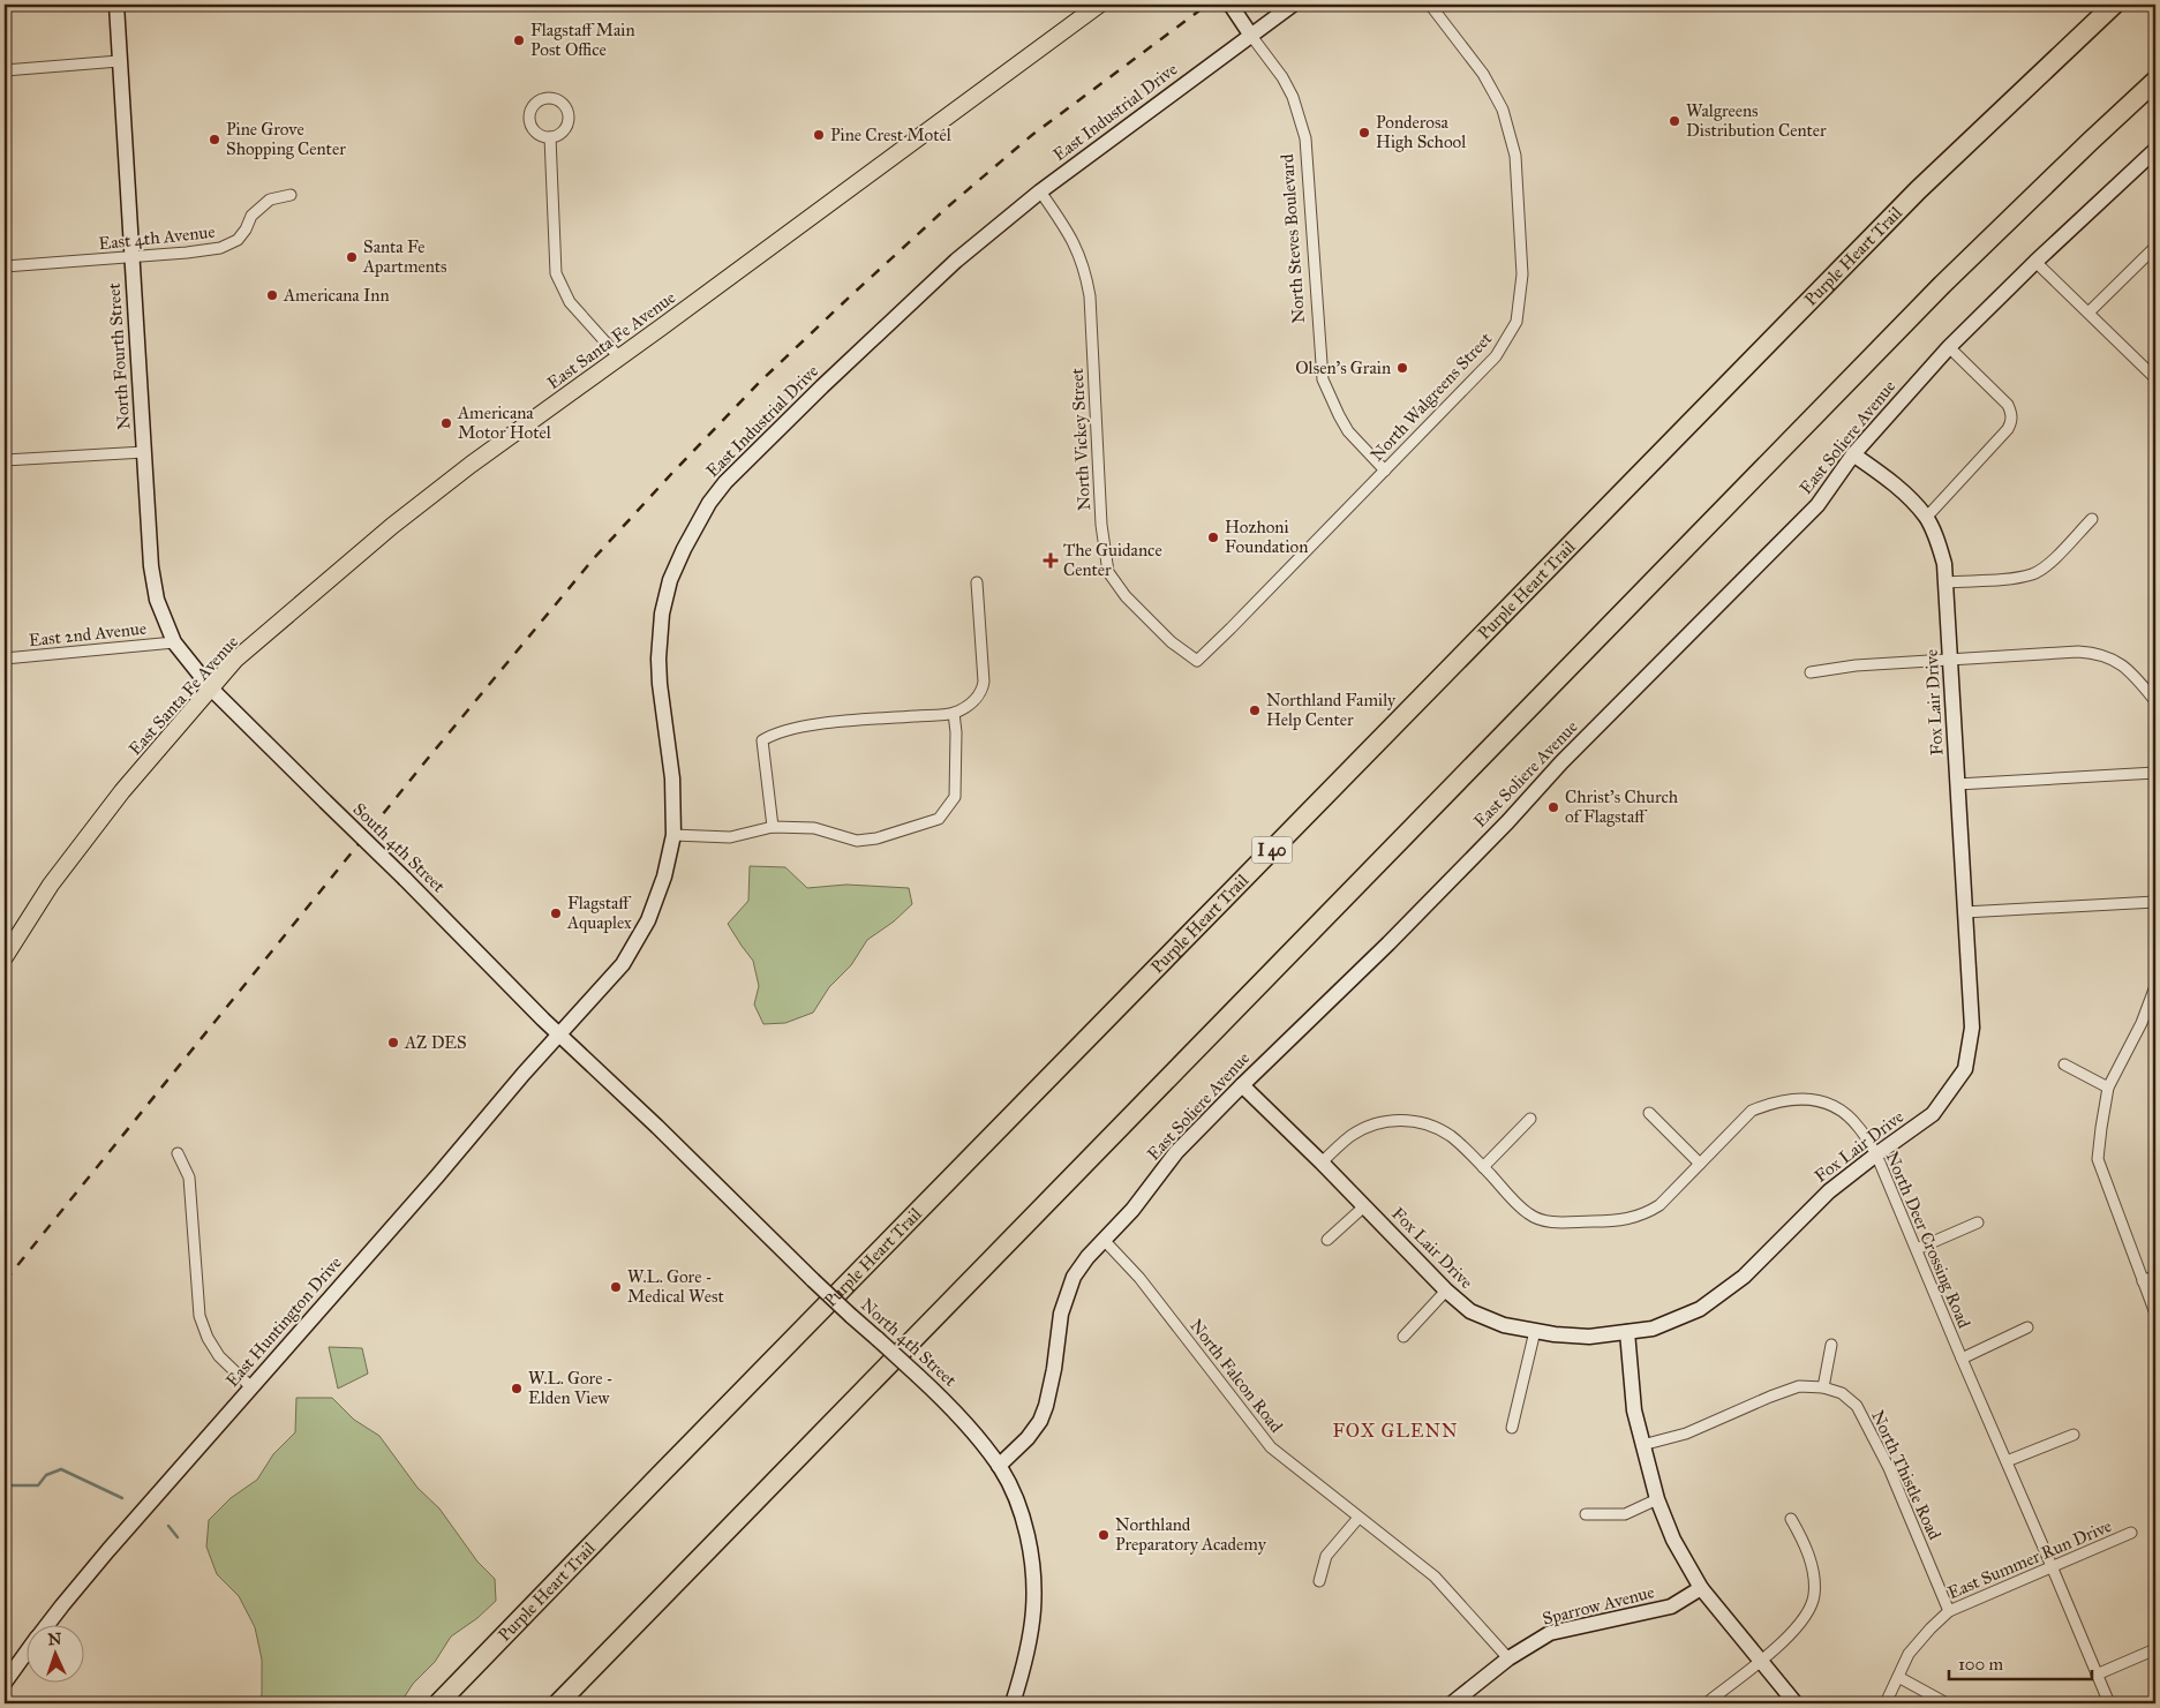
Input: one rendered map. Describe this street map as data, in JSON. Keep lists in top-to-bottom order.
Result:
{
  "streets": {
    "highway": ["Purple Heart Trail", "I 40"],
    "main road": ["East Santa Fe Avenue"],
    "street": [
      "East Industrial Drive",
      "East 4th Avenue",
      "North Steves Boulevard",
      "North Fourth Street",
      "North Walgreens Street",
      "East Soliere Avenue",
      "North Vickey Street",
      "East 2nd Avenue",
      "Fox Lair Drive",
      "South 4th Street",
      "North Deer Crossing Road",
      "East Huntington Drive",
      "North 4th Street",
      "North Falcon Road",
      "North Thistle Road",
      "East Summer Run Drive",
      "Sparrow Avenue"
    ]
  },
  "crossings": [
    ["East Industrial Drive", "North Steves Boulevard"],
    ["East Industrial Drive", "North Vickey Street"],
    ["East Industrial Drive", "South 4th Street"],
    ["East Industrial Drive", "East Huntington Drive"],
    ["East Industrial Drive", "North 4th Street"],
    ["East 4th Avenue", "North Fourth Street"],
    ["North Steves Boulevard", "North Walgreens Street"],
    ["East Santa Fe Avenue", "North Fourth Street"],
    ["East Santa Fe Avenue", "South 4th Street"],
    ["North Fourth Street", "East 2nd Avenue"],
    ["North Fourth Street", "South 4th Street"],
    ["North Walgreens Street", "North Vickey Street"],
    ["East Soliere Avenue", "Fox Lair Drive"],
    ["East Soliere Avenue", "North 4th Street"],
    ["East Soliere Avenue", "North Falcon Road"],
    ["Fox Lair Drive", "North Deer Crossing Road"],
    ["South 4th Street", "East Huntington Drive"],
    ["South 4th Street", "North 4th Street"],
    ["North Deer Crossing Road", "East Summer Run Drive"],
    ["East Huntington Drive", "North 4th Street"],
    ["North Falcon Road", "Sparrow Avenue"],
    ["North Thistle Road", "East Summer Run Drive"]
  ],
  "districts": ["FOX GLENN"],
  "places": {
    "other": [
      "Flagstaff Main Post Office",
      "Walgreens Distribution Center",
      "Ponderosa High School",
      "Pine Crest Motel",
      "Pine Grove Shopping Center",
      "Santa Fe Apartments",
      "Americana Inn",
      "Olsen's Grain",
      "Americana Motor Hotel",
      "Hozhoni Foundation",
      "Northland Family Help Center",
      "Christ's Church of Flagstaff",
      "Flagstaff Aquaplex",
      "AZ DES",
      "W.L. Gore - Medical West",
      "W.L. Gore - Elden View",
      "Northland Preparatory Academy"
    ],
    "health": ["The Guidance Center"]
  },
  "scale_bar": "100 m",
  "north": "top"
}
